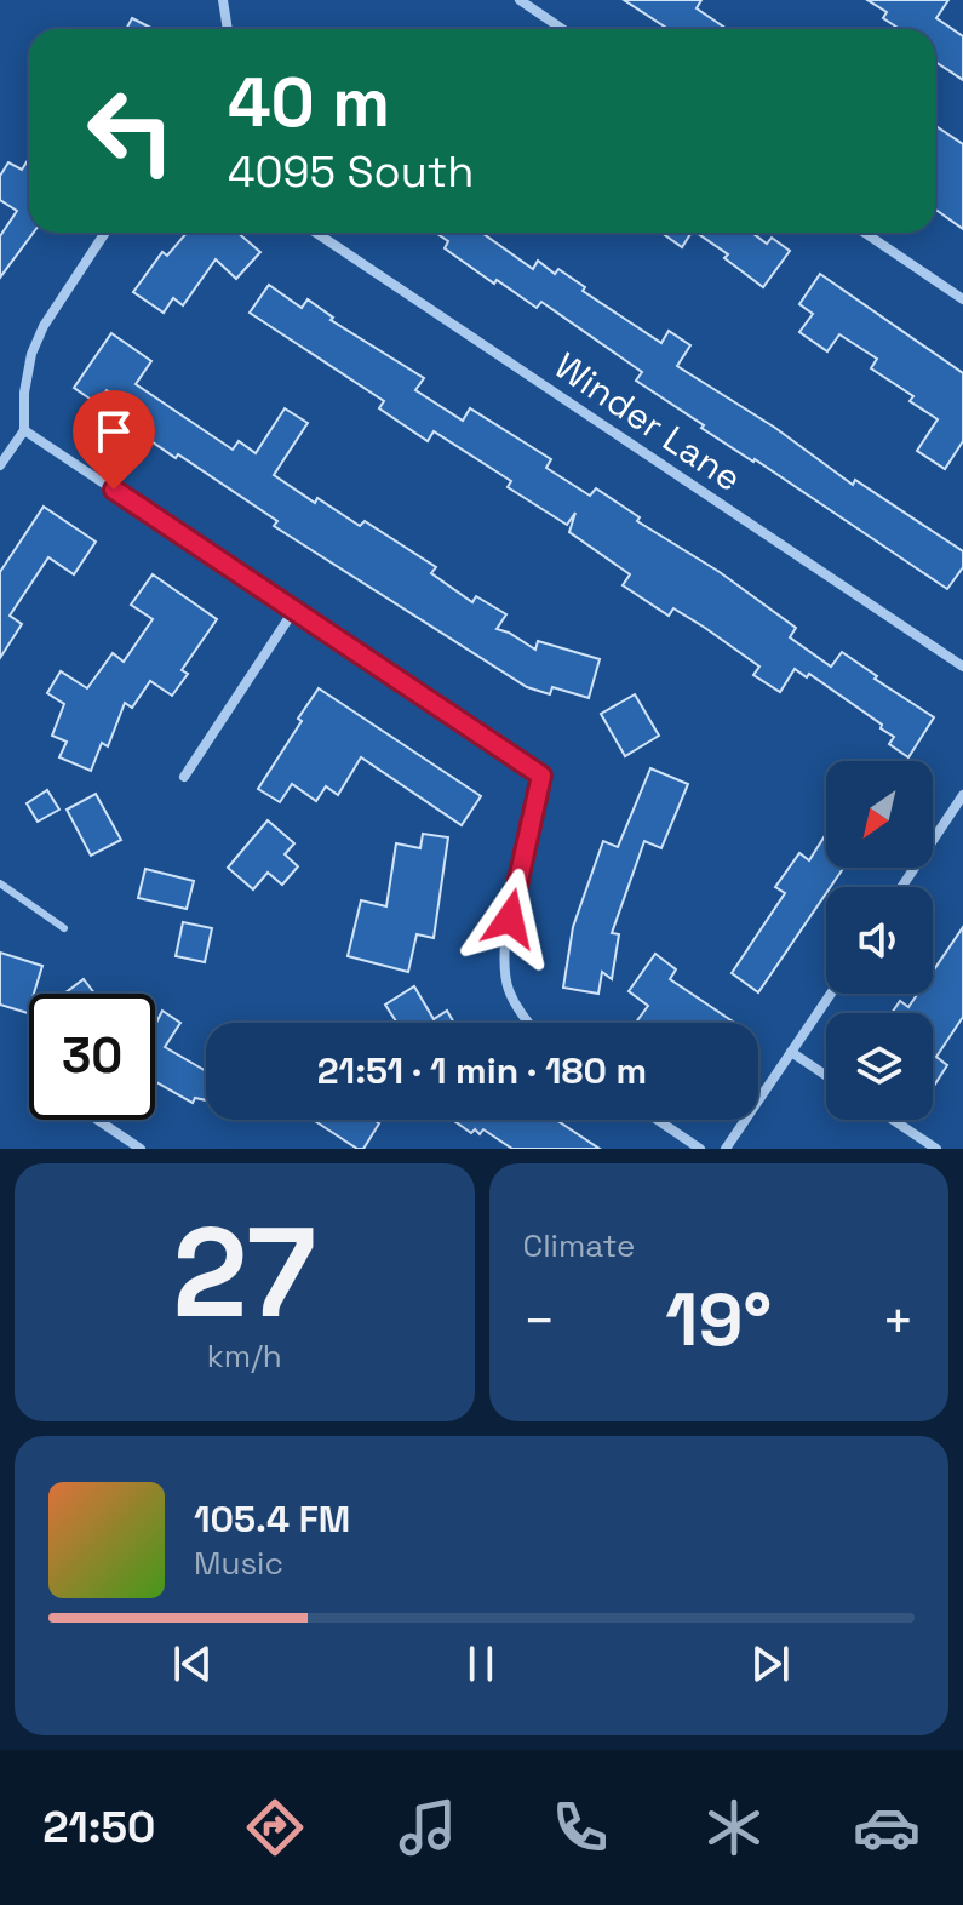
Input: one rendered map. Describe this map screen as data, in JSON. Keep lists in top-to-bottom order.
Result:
{
  "streets": {
    "street": ["Winder Lane"]
  },
  "north": "bottom left",
  "page": {
    "turn": ["40 m", "4095 South"],
    "limit": "30",
    "trip": "21:51 · 1 min · 180 m",
    "tile": [
      ["27", "km/h"],
      "Climate"
    ],
    "heat": ["−", "19°", "+"],
    "song": ["105.4 FM", "Music"],
    "tabs": "21:50"
  }
}
